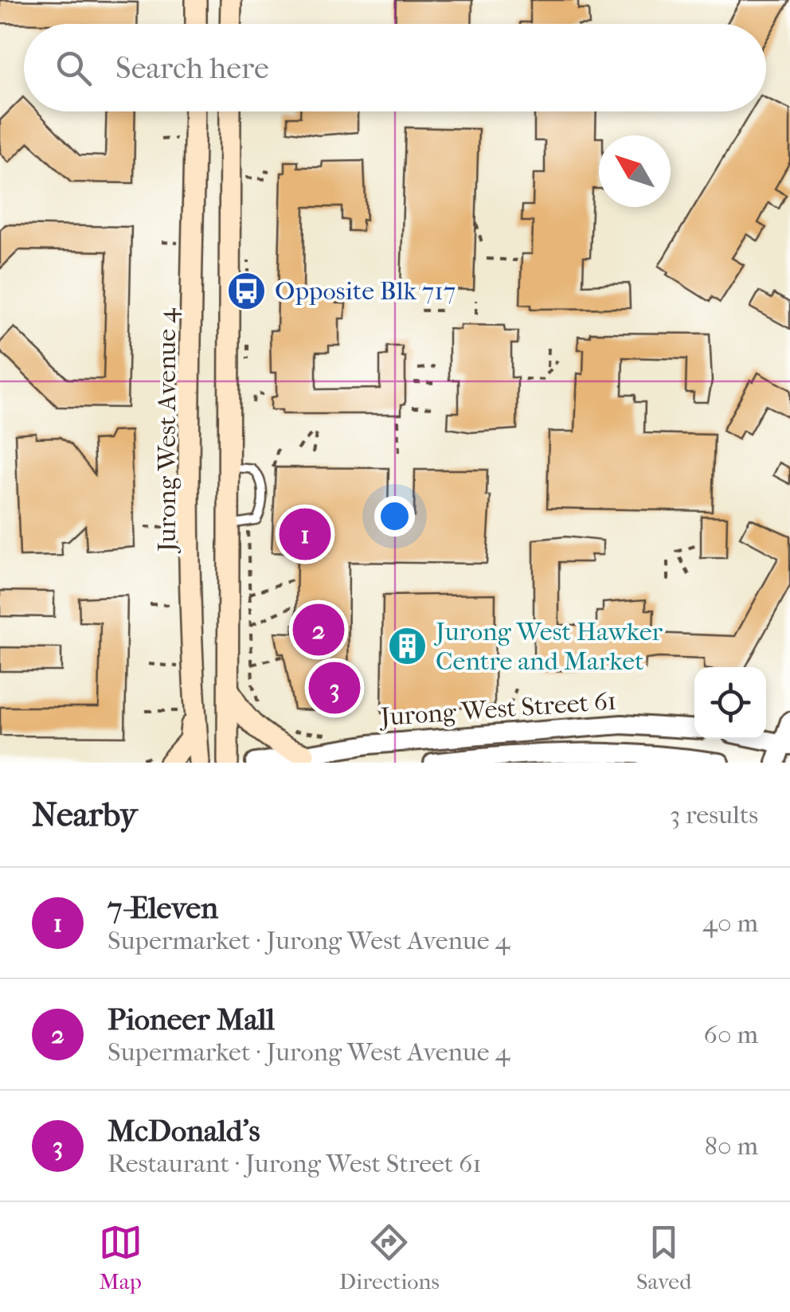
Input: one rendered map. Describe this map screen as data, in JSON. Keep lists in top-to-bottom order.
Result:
{
  "streets": {
    "main road": ["Jurong West Avenue 4"],
    "street": ["Jurong West Street 61"]
  },
  "places": {
    "bus stop": ["Opposite Blk 717"],
    "building": ["Jurong West Hawker Centre and Market"]
  },
  "north": "top left",
  "page": {
    "search": "Search here",
    "pins": ["1", "2", "3"],
    "heading": ["Nearby", "3 results"],
    "list": [
      {
        "mark": "1",
        "name": "7-Eleven",
        "note": "Supermarket · Jurong West Avenue 4",
        "value": "40 m"
      },
      {
        "mark": "2",
        "name": "Pioneer Mall",
        "note": "Supermarket · Jurong West Avenue 4",
        "value": "60 m"
      },
      {
        "mark": "3",
        "name": "McDonald's",
        "note": "Restaurant · Jurong West Street 61",
        "value": "80 m"
      }
    ],
    "nav": ["Map", "Directions", "Saved"]
  }
}
